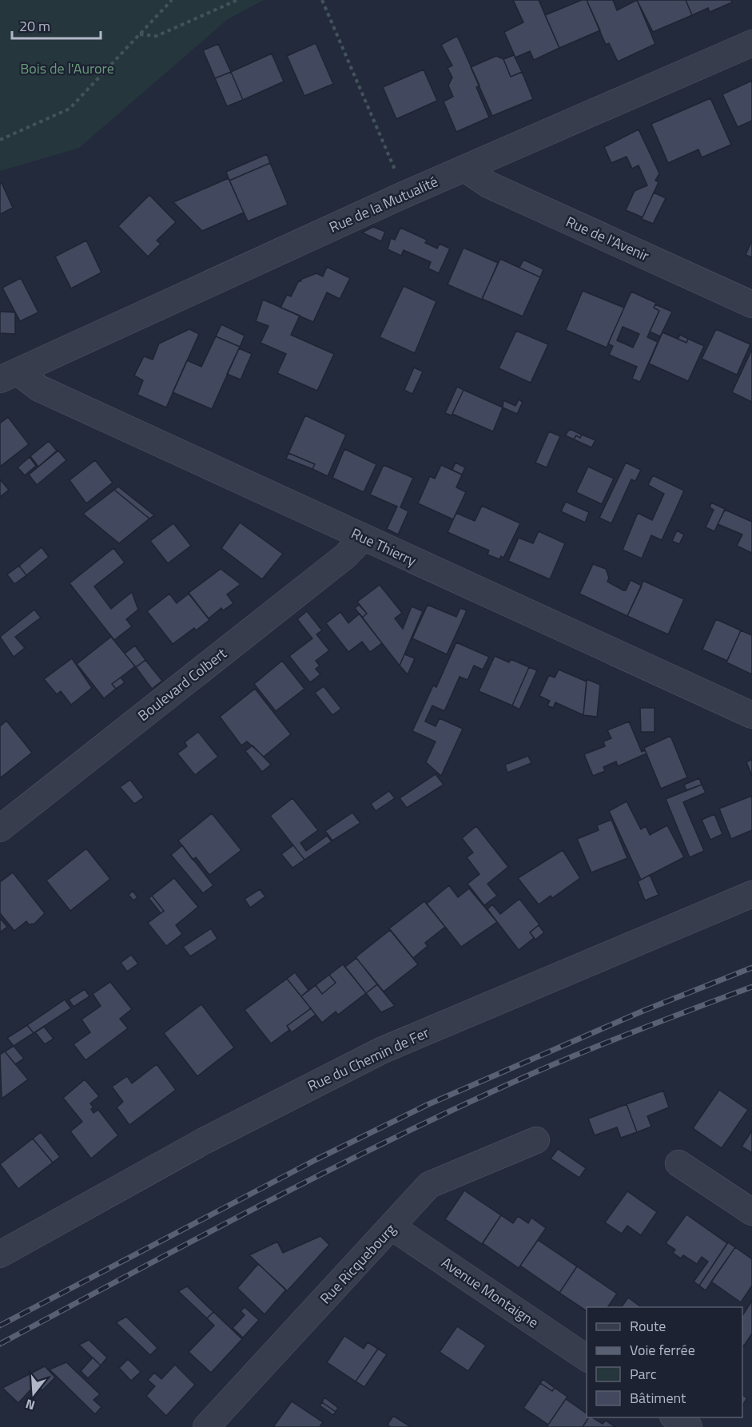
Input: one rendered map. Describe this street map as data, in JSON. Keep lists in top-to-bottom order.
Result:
{
  "streets": {
    "street": [
      "Rue de la Mutualité",
      "Rue de l'Avenir",
      "Rue Thierry",
      "Boulevard Colbert",
      "Rue du Chemin de Fer",
      "Rue Ricquebourg",
      "Avenue Montaigne"
    ]
  },
  "crossings": [
    ["Rue de la Mutualité", "Rue de l'Avenir"],
    ["Rue de la Mutualité", "Rue Thierry"],
    ["Rue Thierry", "Boulevard Colbert"],
    ["Rue Ricquebourg", "Avenue Montaigne"]
  ],
  "parks": ["Bois de l'Aurore"],
  "legend": [
    "Route",
    "Voie ferrée",
    "Parc",
    "Bâtiment"
  ],
  "scale_bar": "20 m",
  "north": "bottom"
}
